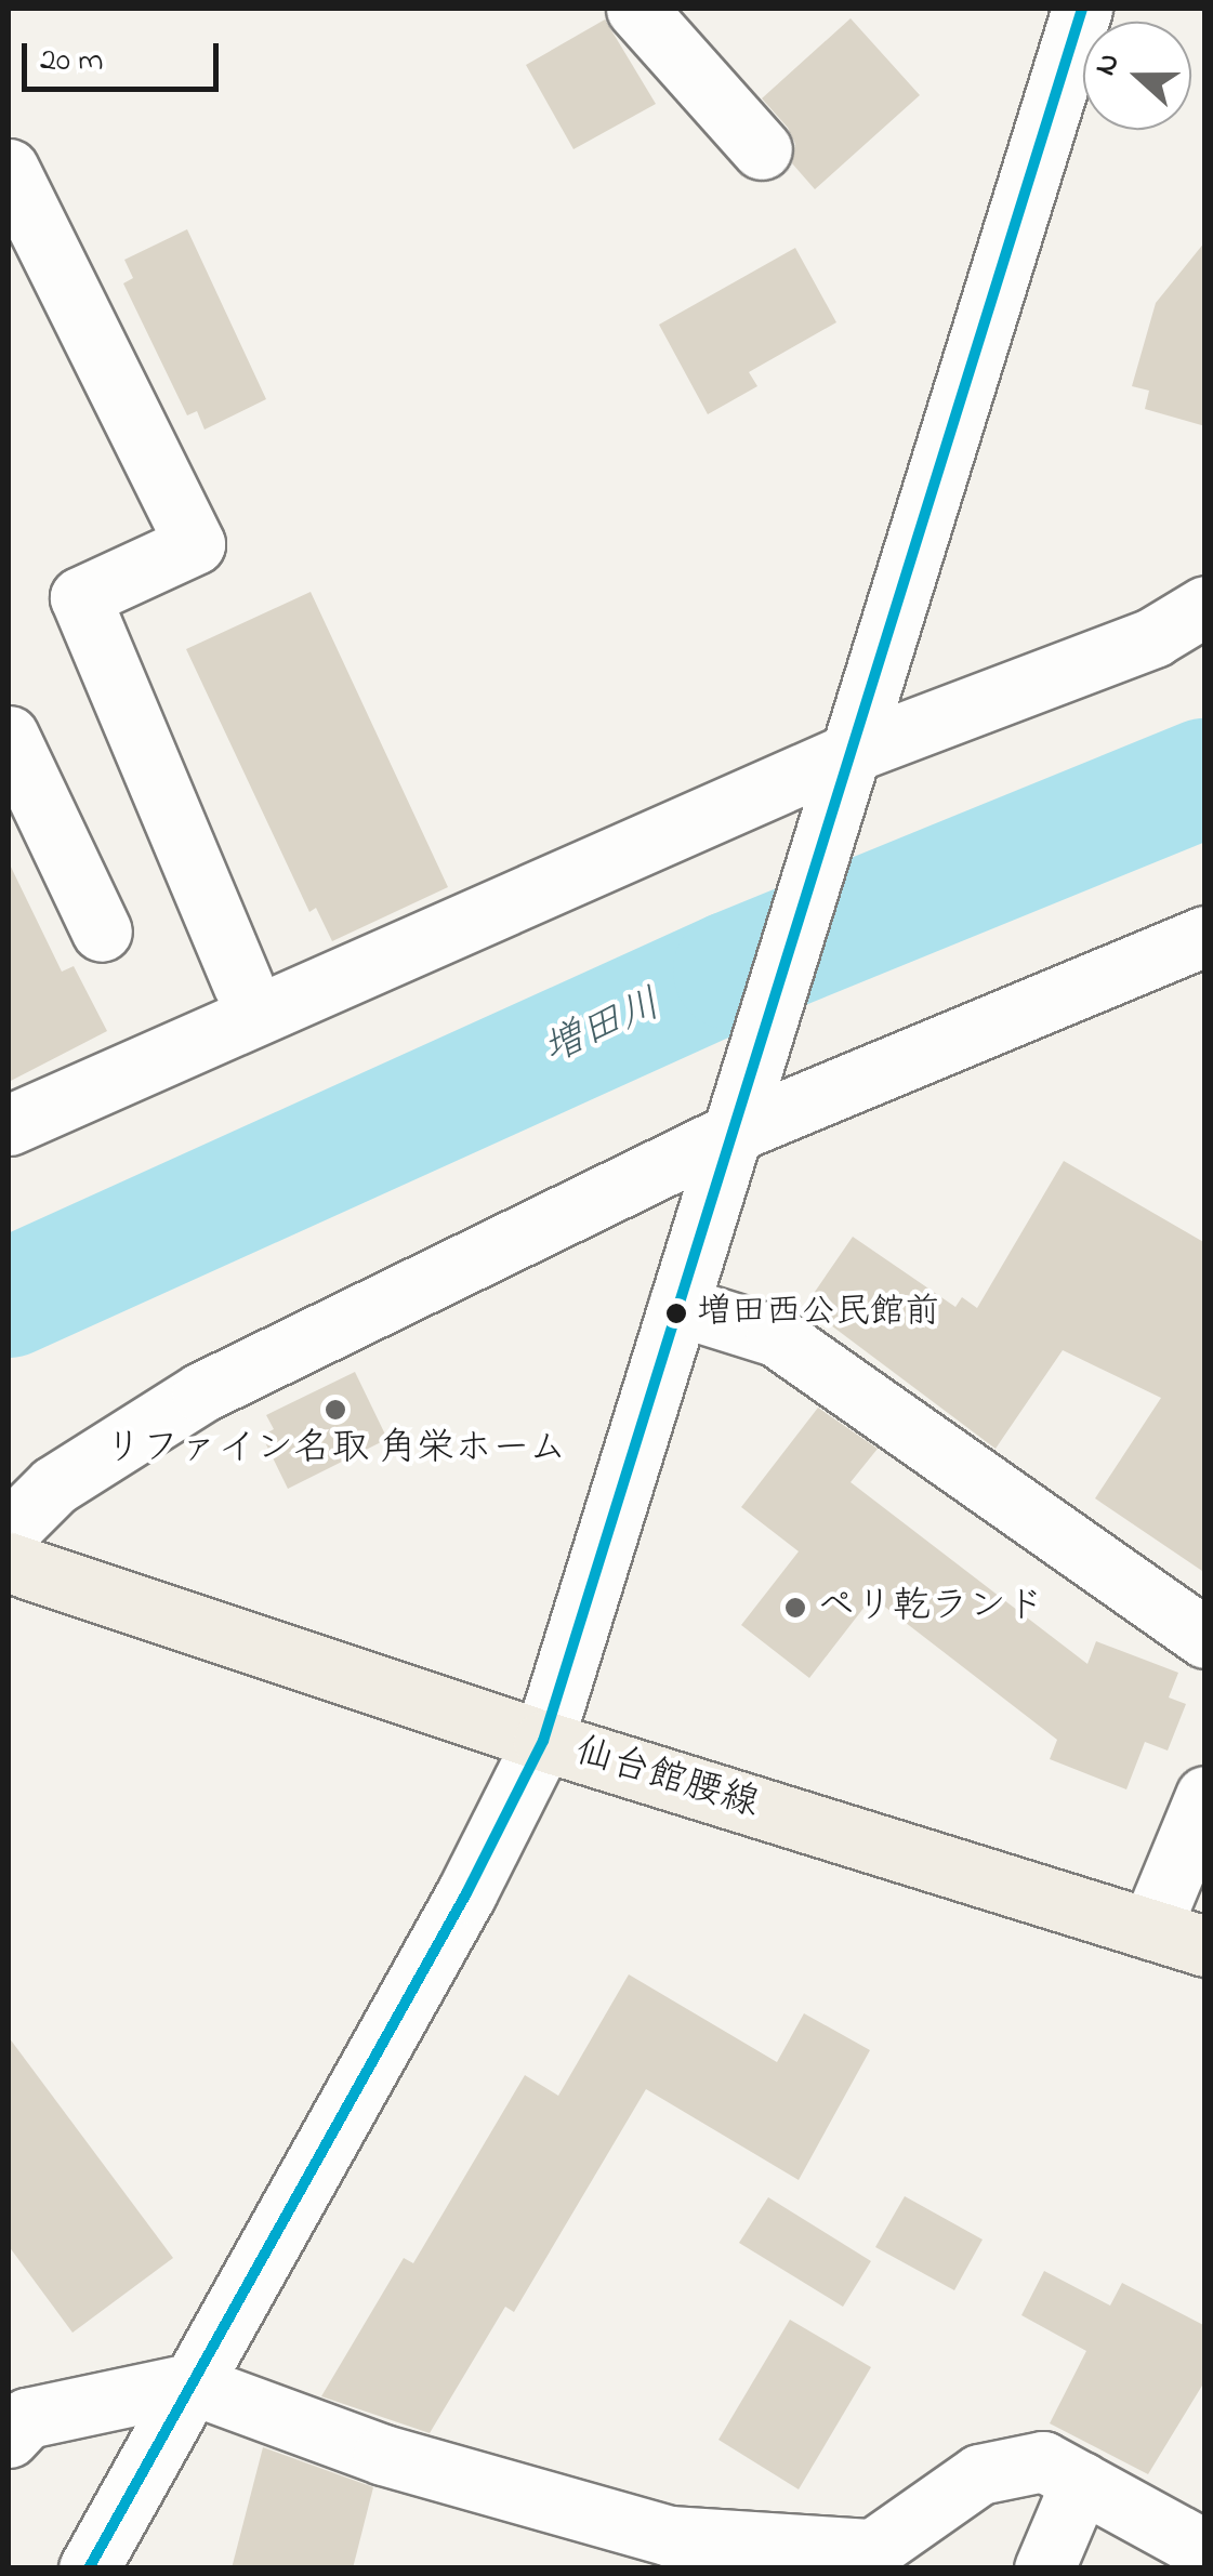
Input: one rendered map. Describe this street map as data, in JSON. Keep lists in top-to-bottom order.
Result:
{
  "streets": {
    "main road": ["仙台館腰線"]
  },
  "water": ["増田川"],
  "places": ["増田西公民館前", "リファイン名取 角栄ホーム", "ペリ乾ランド"],
  "scale_bar": "20 m",
  "north": "left"
}
